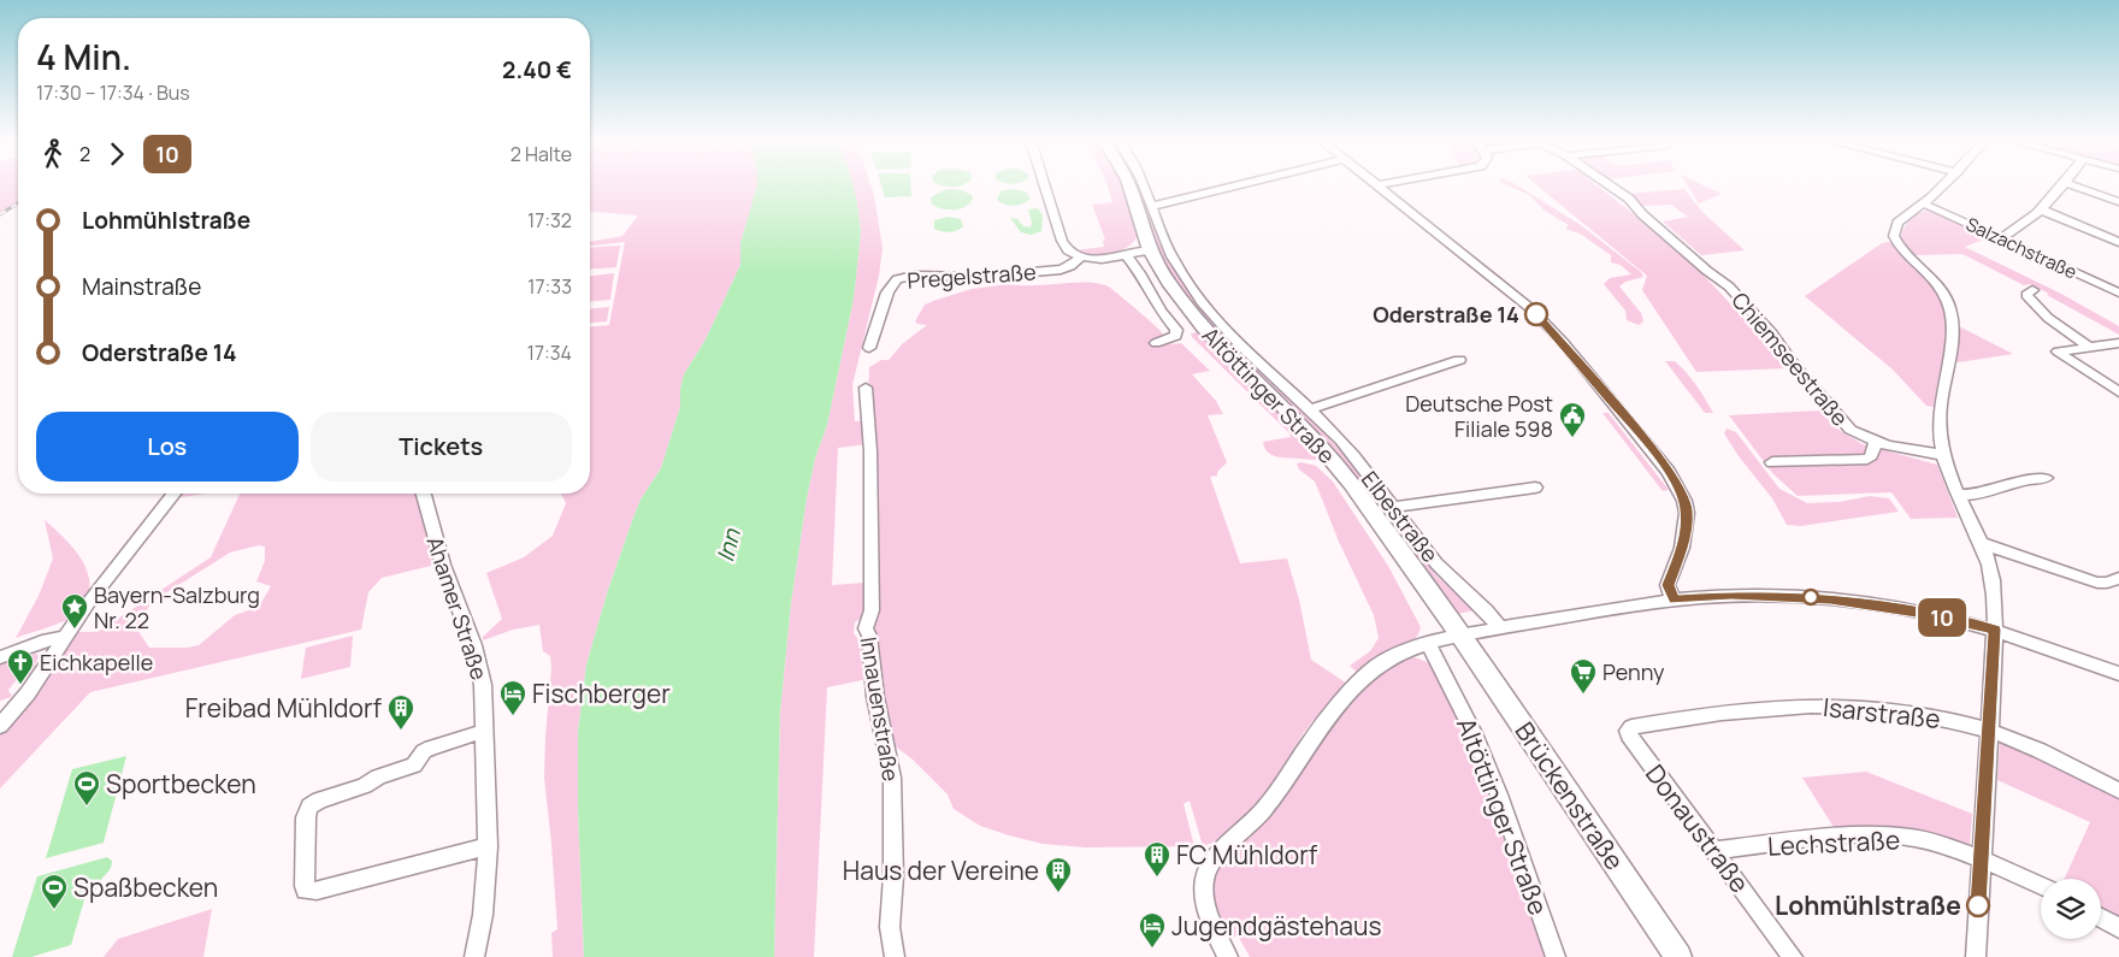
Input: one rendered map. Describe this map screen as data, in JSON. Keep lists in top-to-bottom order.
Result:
{
  "streets": {
    "main road": ["Altöttinger Straße", "Brückenstraße"],
    "street": [
      "Salzachstraße",
      "Pregelstraße",
      "Chiemseestraße",
      "Elbestraße",
      "Ahamer Straße",
      "Innauenstraße",
      "Isarstraße",
      "Donaustraße",
      "Lechstraße"
    ]
  },
  "crossings": [
    ["Pregelstraße", "Altöttinger Straße"],
    ["Altöttinger Straße", "Brückenstraße"],
    ["Isarstraße", "Donaustraße"],
    ["Donaustraße", "Lechstraße"]
  ],
  "water": ["Inn"],
  "places": {
    "other": ["Oderstraße 14", "Lohmühlstraße"],
    "public building": ["Deutsche Post Filiale 598"],
    "place": ["Bayern-Salzburg Nr. 22"],
    "church": ["Eichkapelle"],
    "supermarket": ["Penny"],
    "hotel": ["Fischberger", "Jugendgästehaus"],
    "building": ["Freibad Mühldorf", "FC Mühldorf", "Haus der Vereine"],
    "sports": ["Sportbecken", "Spaßbecken"]
  },
  "lines": ["bus line 10"],
  "page": {
    "on_map": "10",
    "heading": ["4 Min.", "17:30 – 17:34 · Bus", "2.40 €"],
    "legs": ["2", "10", "2 Halte"],
    "list": [
      {
        "name": "Lohmühlstraße",
        "value": "17:32"
      },
      {
        "name": "Mainstraße",
        "value": "17:33"
      },
      {
        "name": "Oderstraße 14",
        "value": "17:34"
      }
    ],
    "buttons": ["Los", "Tickets"]
  }
}
